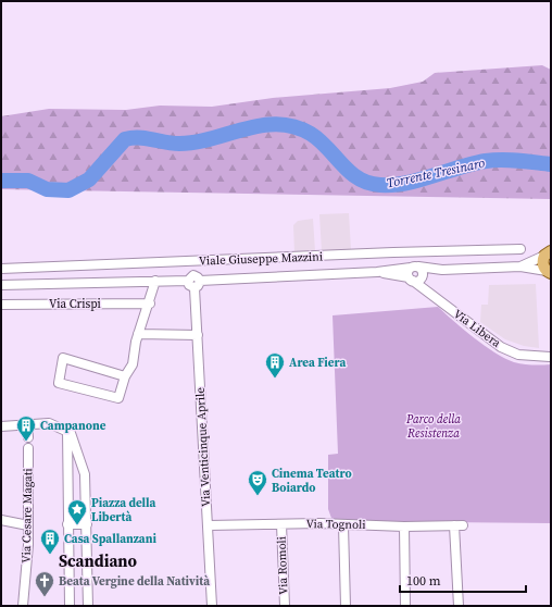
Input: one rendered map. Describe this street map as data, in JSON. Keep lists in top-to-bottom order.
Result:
{
  "streets": {
    "street": [
      "Viale Giuseppe Mazzini",
      "Via Crispi",
      "Via Libera",
      "Via Venticinque Aprile",
      "Via Cesare Magati",
      "Via Tognoli",
      "Via Romoli"
    ]
  },
  "crossings": [
    ["Viale Giuseppe Mazzini", "Via Libera"],
    ["Viale Giuseppe Mazzini", "Via Venticinque Aprile"],
    ["Via Venticinque Aprile", "Via Tognoli"],
    ["Via Tognoli", "Via Romoli"]
  ],
  "districts": ["Scandiano"],
  "water": ["Torrente Tresinaro"],
  "parks": ["Parco della Resistenza"],
  "places": {
    "building": ["Area Fiera", "Campanone", "Casa Spallanzani"],
    "theatre": ["Cinema Teatro Boiardo"],
    "place": ["Piazza della Libertà"],
    "church": ["Beata Vergine della Natività"]
  },
  "scale_bar": "100 m"
}
